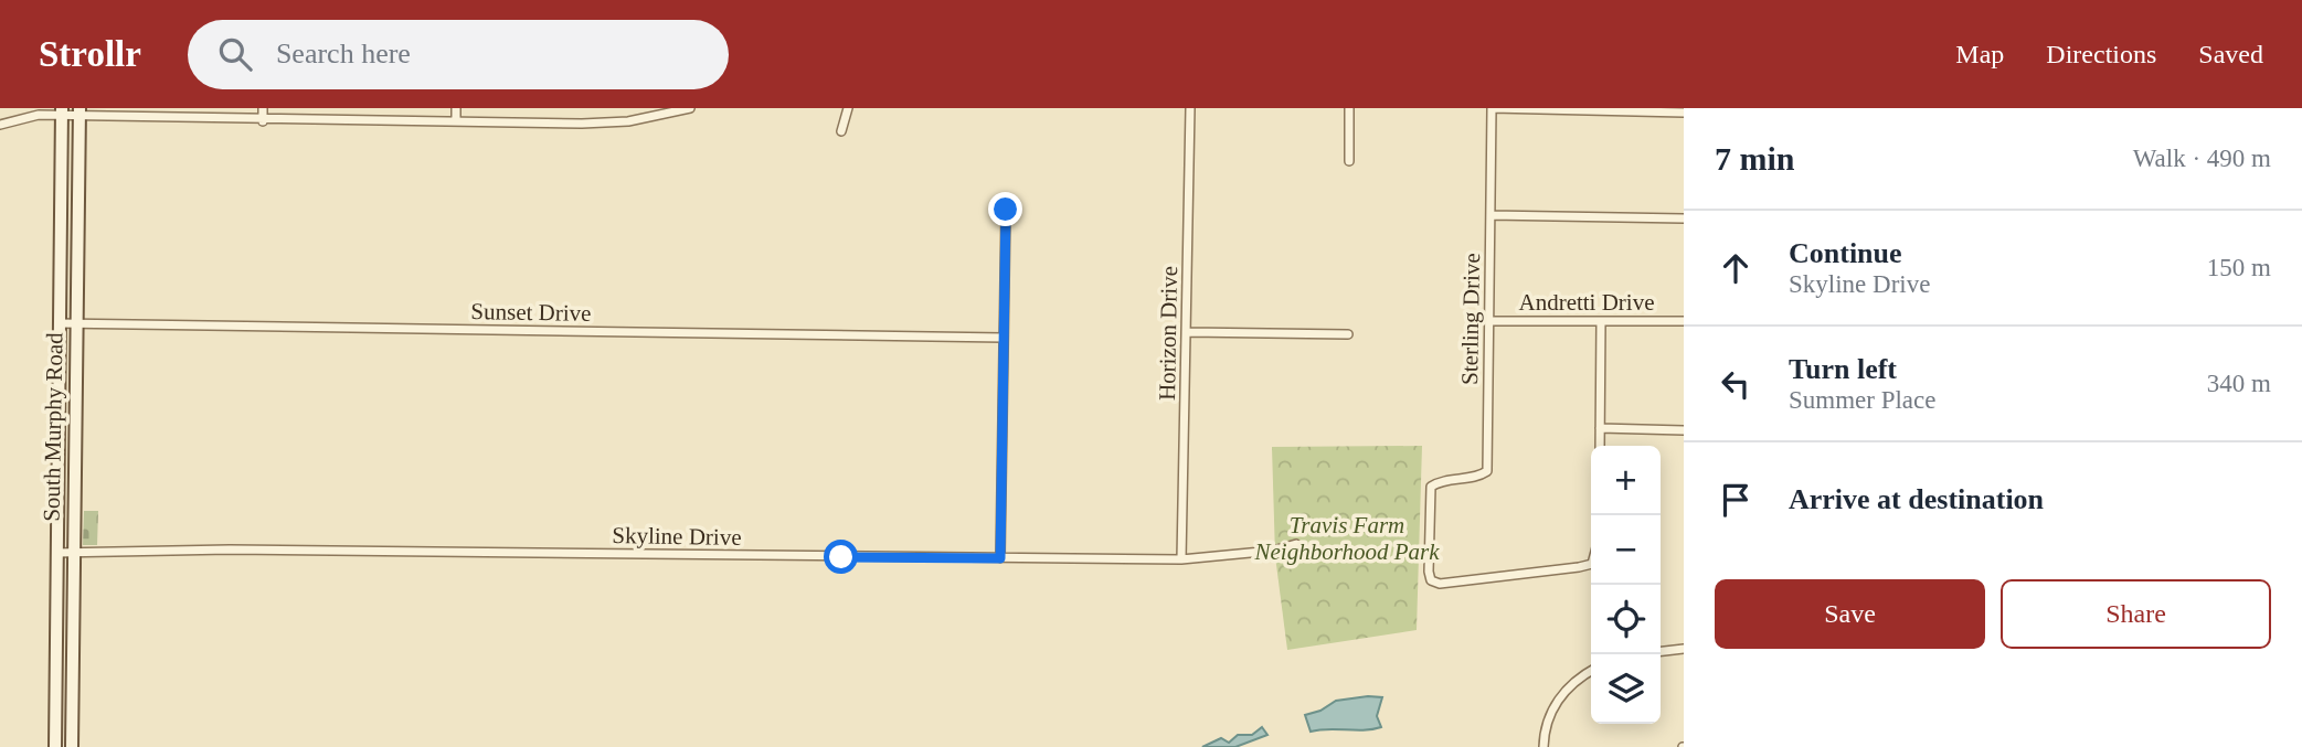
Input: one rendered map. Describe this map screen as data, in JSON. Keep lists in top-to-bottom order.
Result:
{
  "streets": {
    "main road": ["South Murphy Road"],
    "street": [
      "Andretti Drive",
      "Sunset Drive",
      "Sterling Drive",
      "Horizon Drive",
      "Skyline Drive"
    ]
  },
  "crossings": [
    ["Andretti Drive", "Sterling Drive"],
    ["Sunset Drive", "South Murphy Road"],
    ["Horizon Drive", "Skyline Drive"],
    ["South Murphy Road", "Skyline Drive"]
  ],
  "parks": ["Travis Farm Neighborhood Park"],
  "page": {
    "header": "Strollr",
    "search": "Search here",
    "nav": ["Map", "Directions", "Saved"],
    "heading": ["7 min", "Walk · 490 m"],
    "list": [
      ["Continue", "Skyline Drive", "150 m"],
      ["Turn left", "Summer Place", "340 m"],
      "Arrive at destination"
    ],
    "map_buttons": ["+", "−"],
    "buttons": ["Save", "Share"]
  }
}
